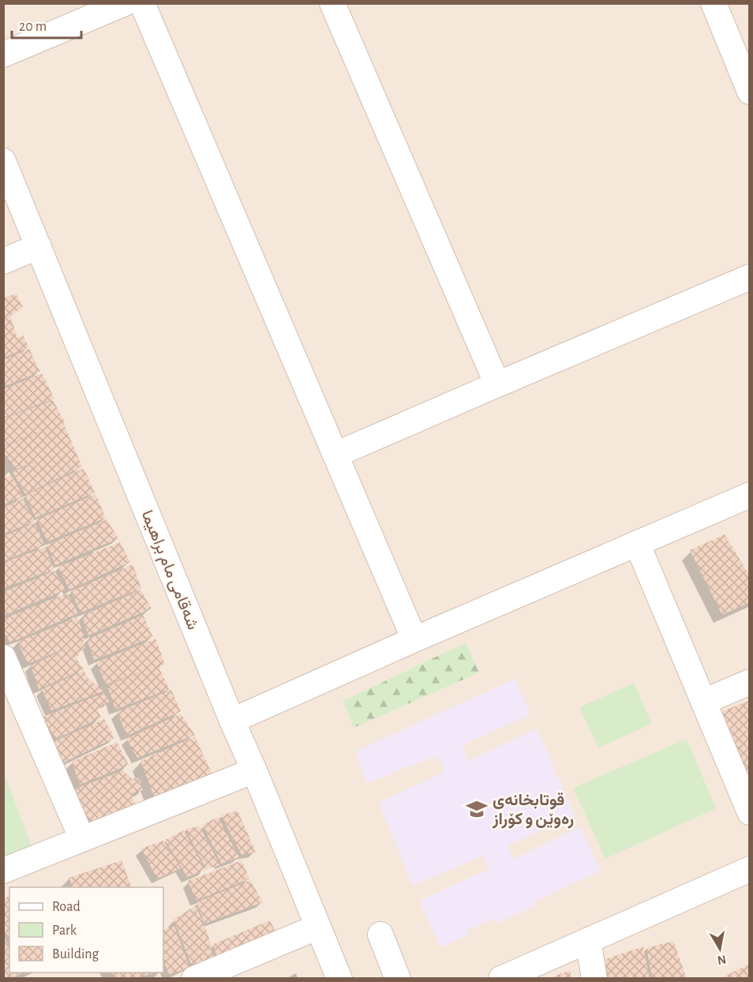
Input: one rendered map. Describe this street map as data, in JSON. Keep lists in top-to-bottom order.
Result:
{
  "streets": {
    "street": ["شەقامی مام براهیما"]
  },
  "places": {
    "school or university": ["قوتابخانەی رەوێن و کۆراز"]
  },
  "legend": ["Road", "Park", "Building"],
  "scale_bar": "20 m",
  "north": "bottom"
}
